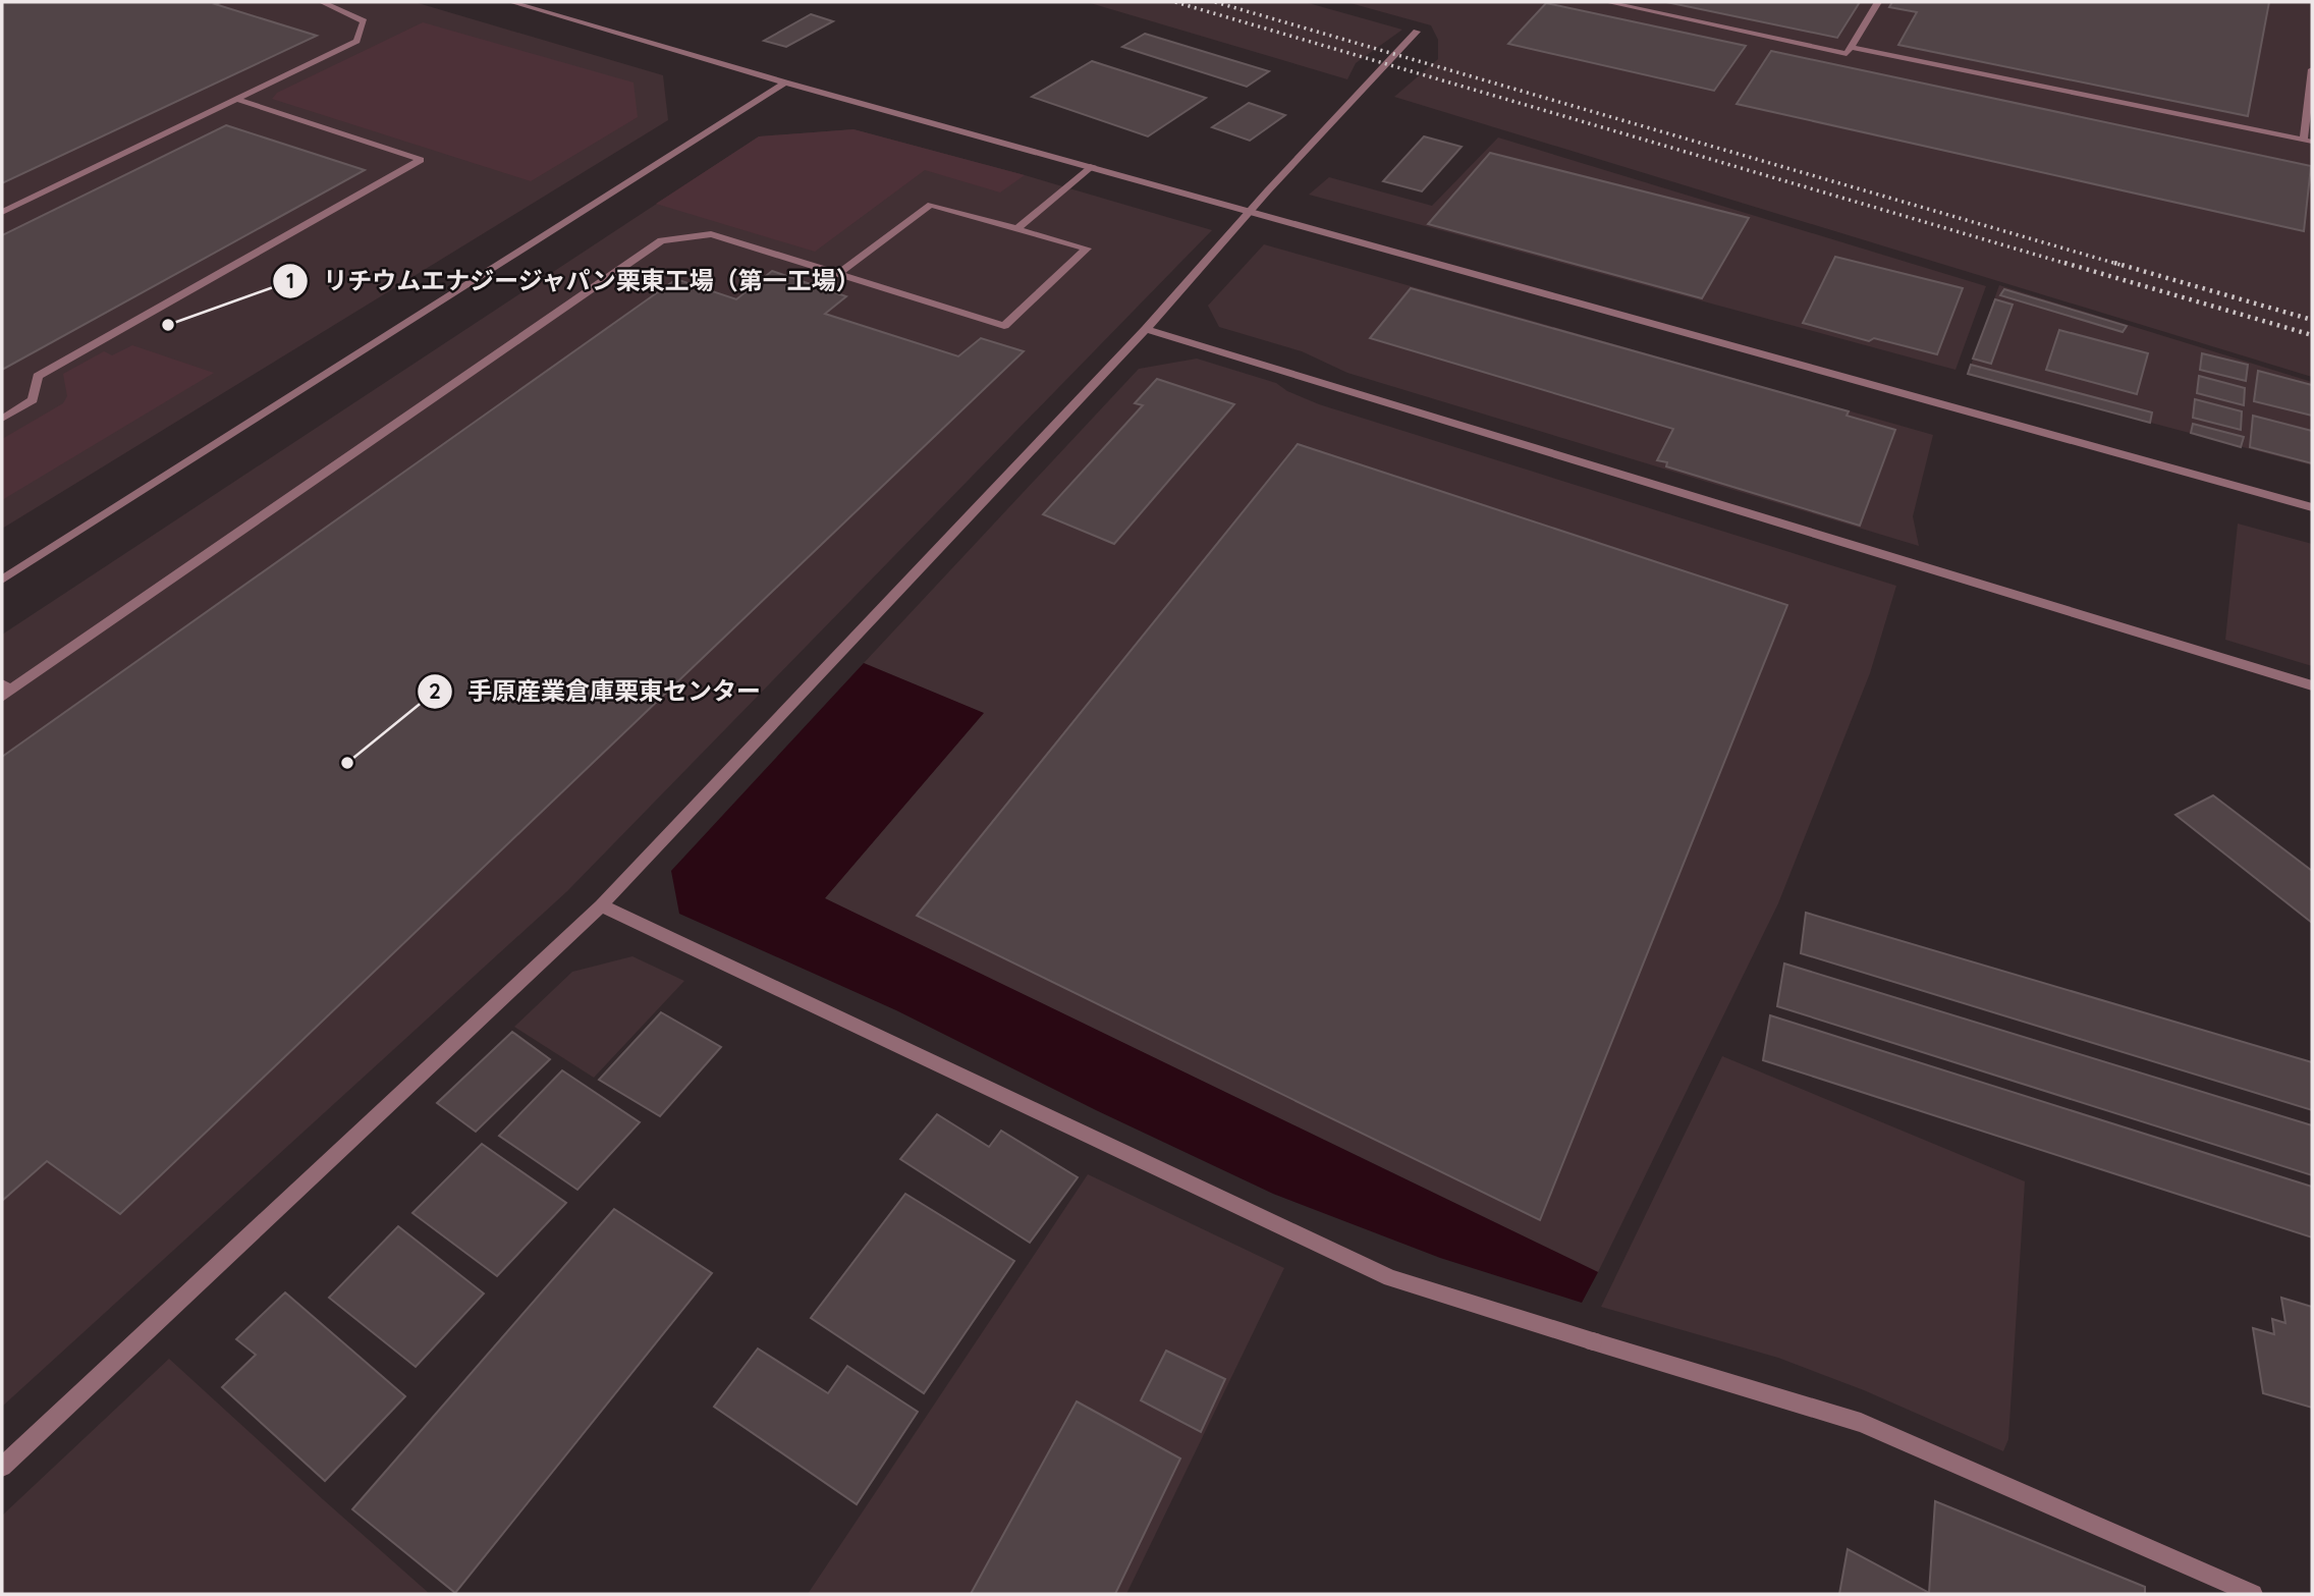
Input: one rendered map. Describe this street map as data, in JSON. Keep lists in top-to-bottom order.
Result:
{
  "places": ["リチウムエナジージャパン栗東工場（第一工場）", "手原産業倉庫栗東センター"]
}
